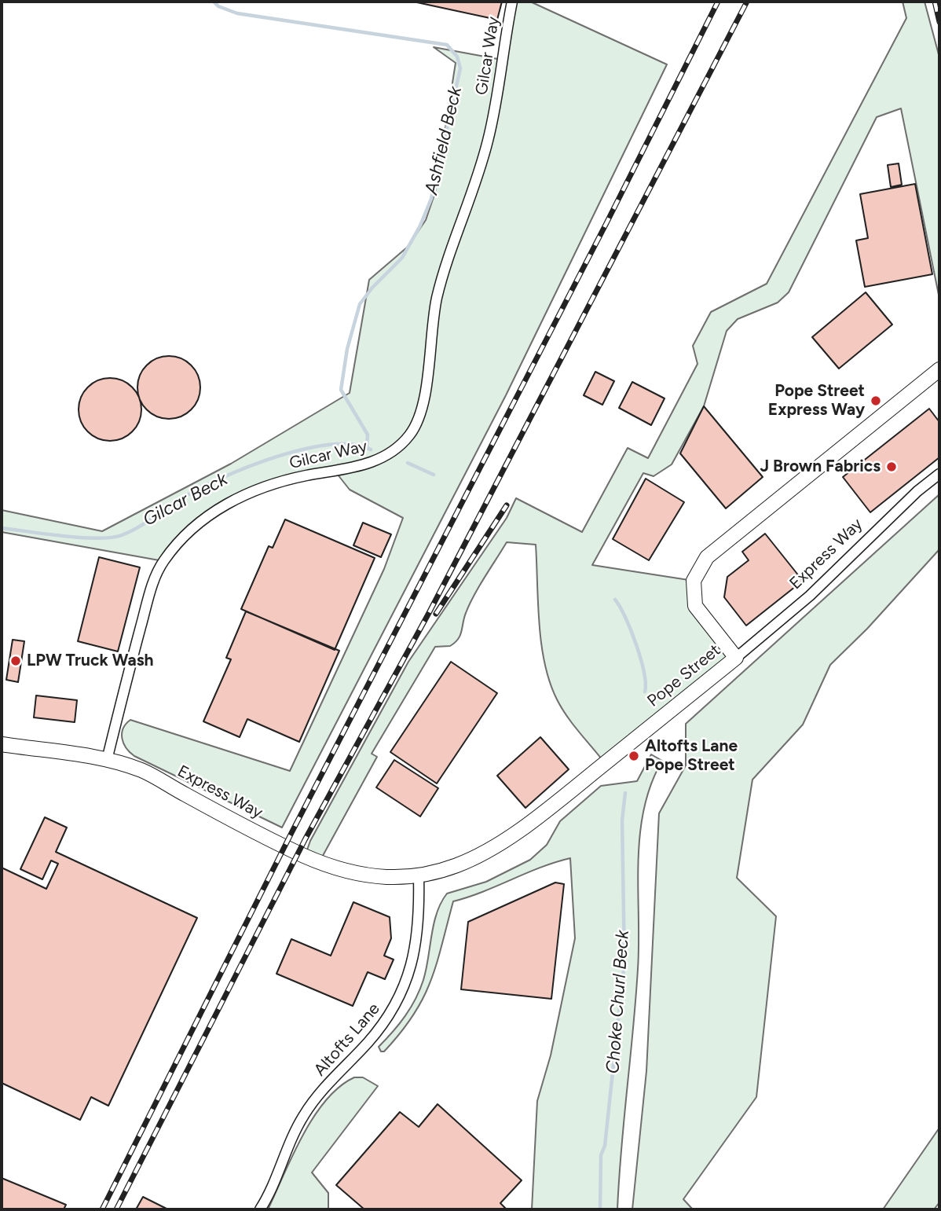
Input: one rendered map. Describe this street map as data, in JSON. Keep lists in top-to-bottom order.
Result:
{
  "streets": {
    "street": [
      "Gilcar Way",
      "Express Way",
      "Pope Street",
      "Altofts Lane"
    ]
  },
  "crossings": [
    ["Gilcar Way", "Express Way"],
    ["Express Way", "Pope Street"],
    ["Express Way", "Altofts Lane"],
    ["Pope Street", "Altofts Lane"]
  ],
  "water": ["Ashfield Beck", "Gilcar Beck", "Choke Churl Beck"],
  "places": [
    "Pope Street Express Way",
    "J Brown Fabrics",
    "LPW Truck Wash",
    "Altofts Lane Pope Street"
  ]
}
